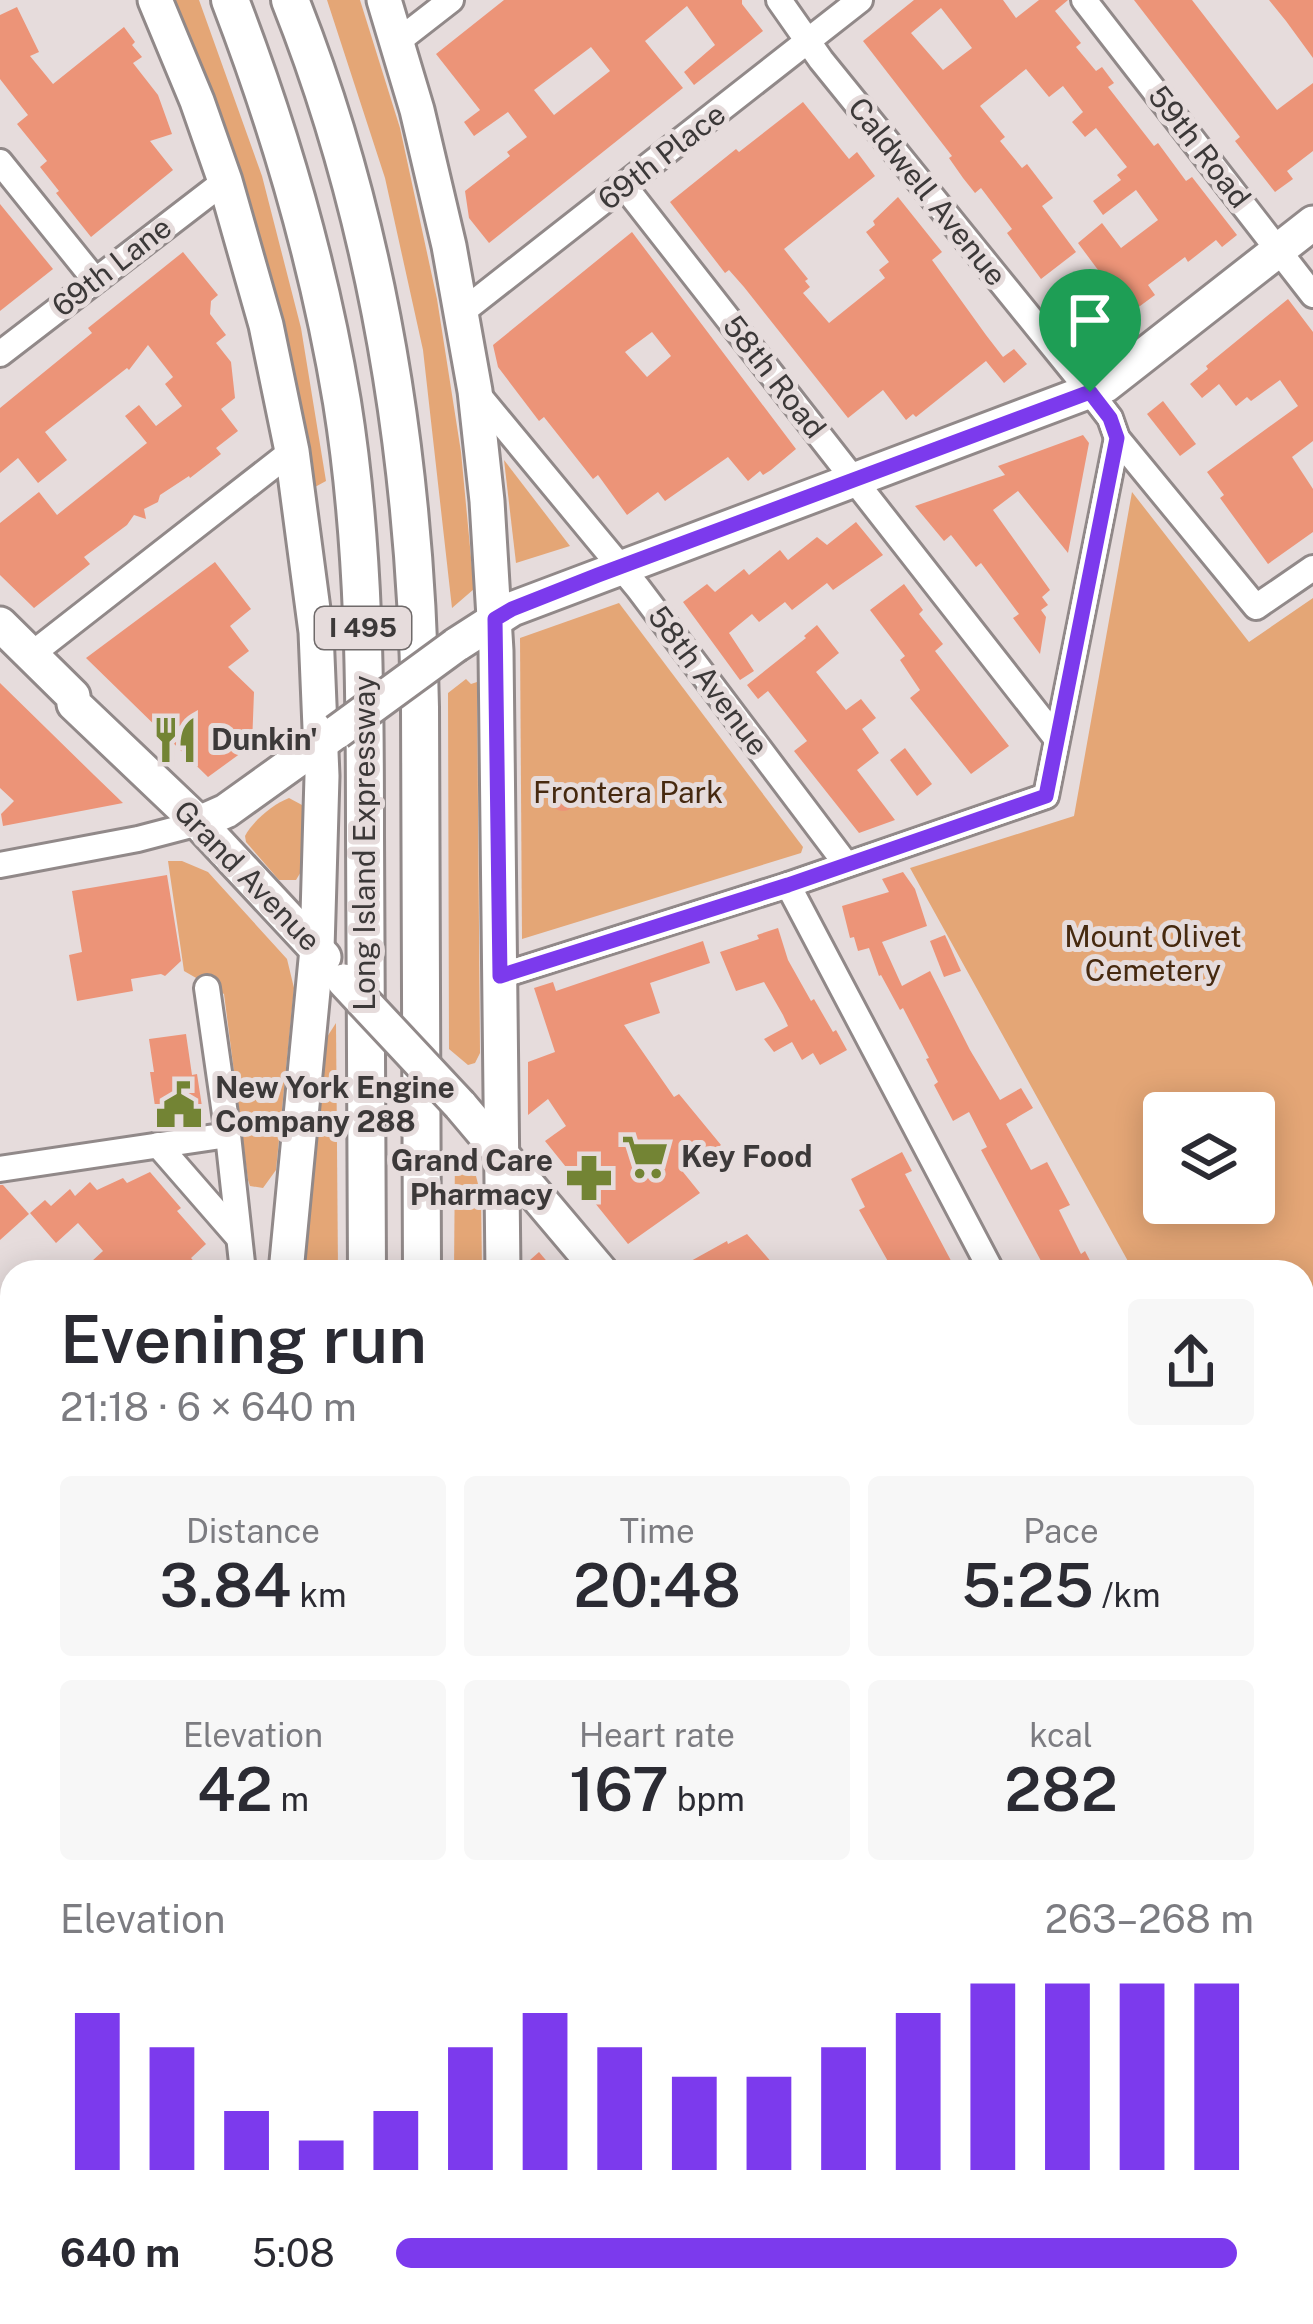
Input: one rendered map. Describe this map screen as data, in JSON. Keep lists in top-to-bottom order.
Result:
{
  "streets": {
    "highway": ["I 495", "Long Island Expressway"],
    "main road": ["Grand Avenue"],
    "street": [
      "59th Road",
      "69th Place",
      "Caldwell Avenue",
      "69th Lane",
      "58th Road",
      "58th Avenue"
    ]
  },
  "crossings": [
    ["69th Place", "Caldwell Avenue"],
    ["69th Place", "58th Road"]
  ],
  "parks": ["Frontera Park", "Mount Olivet Cemetery"],
  "places": {
    "restaurant": ["Dunkin'"],
    "public building": ["New York Engine Company 288"],
    "supermarket": ["Key Food"],
    "pharmacy": ["Grand Care Pharmacy"]
  },
  "page": {
    "heading": ["Evening run", "21:18 · 6 × 640 m"],
    "stats": [
      ["Distance", "3.84 km"],
      ["Time", "20:48"],
      ["Pace", "5:25 /km"],
      ["Elevation", "42 m"],
      ["Heart rate", "167 bpm"],
      ["kcal", "282"]
    ],
    "chart": ["Elevation", "263–268 m"],
    "list": [
      {
        "name": "640 m",
        "note": "5:08"
      }
    ]
  }
}
